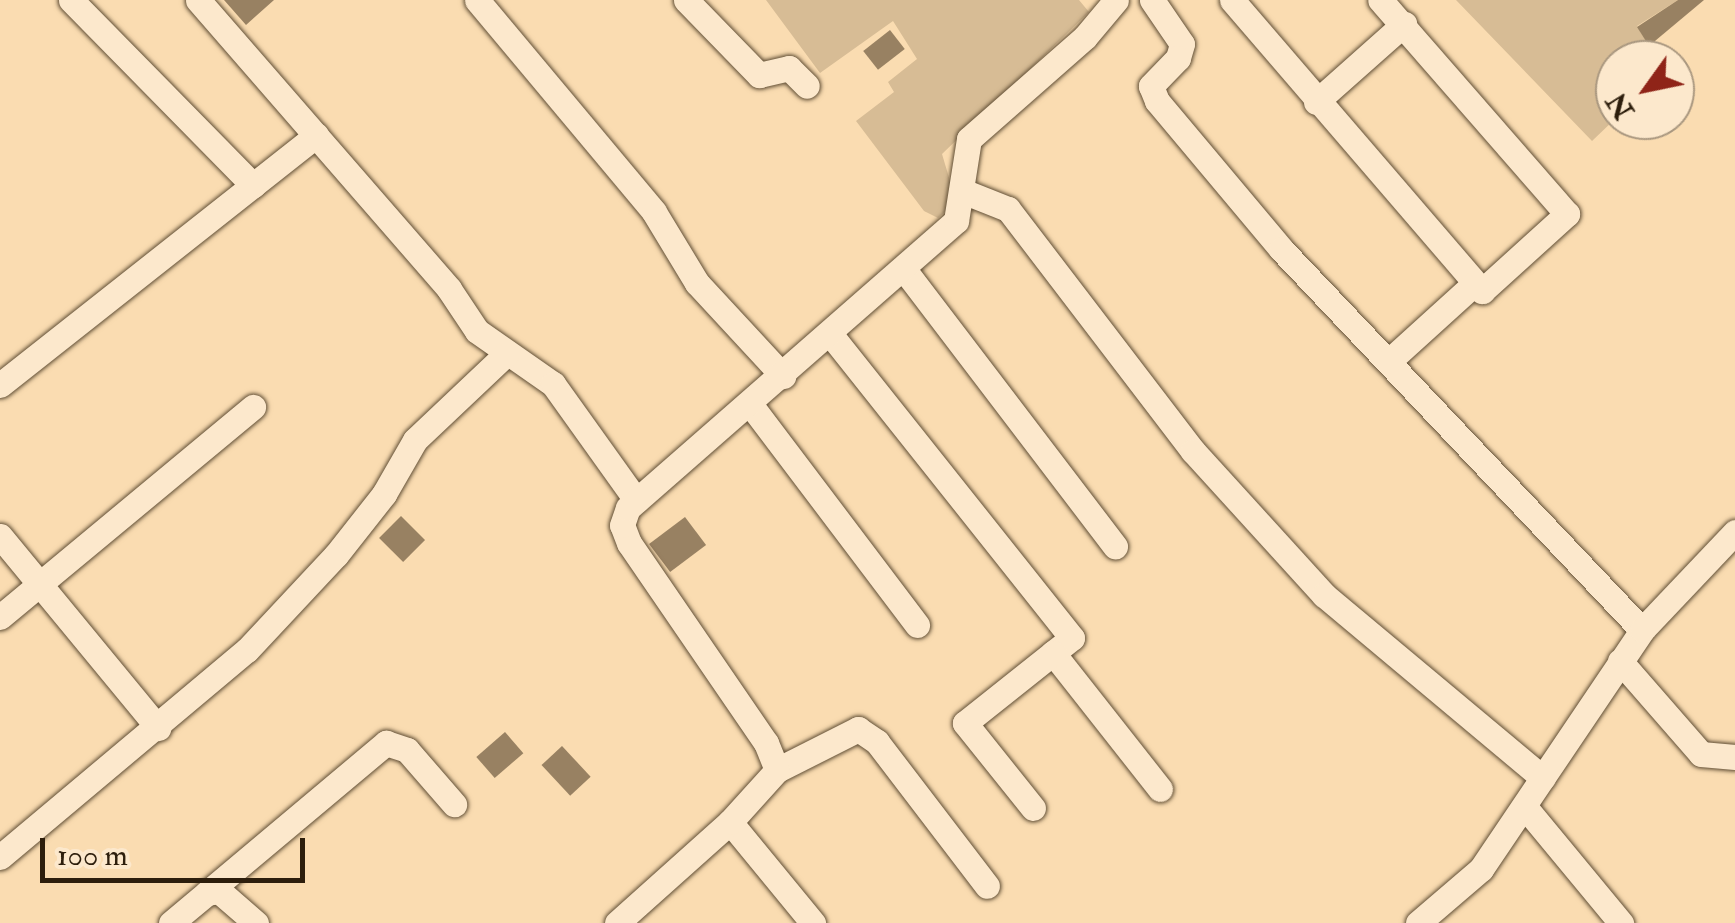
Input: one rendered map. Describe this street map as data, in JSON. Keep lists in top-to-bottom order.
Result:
{
  "scale_bar": "100 m",
  "north": "bottom left"
}
